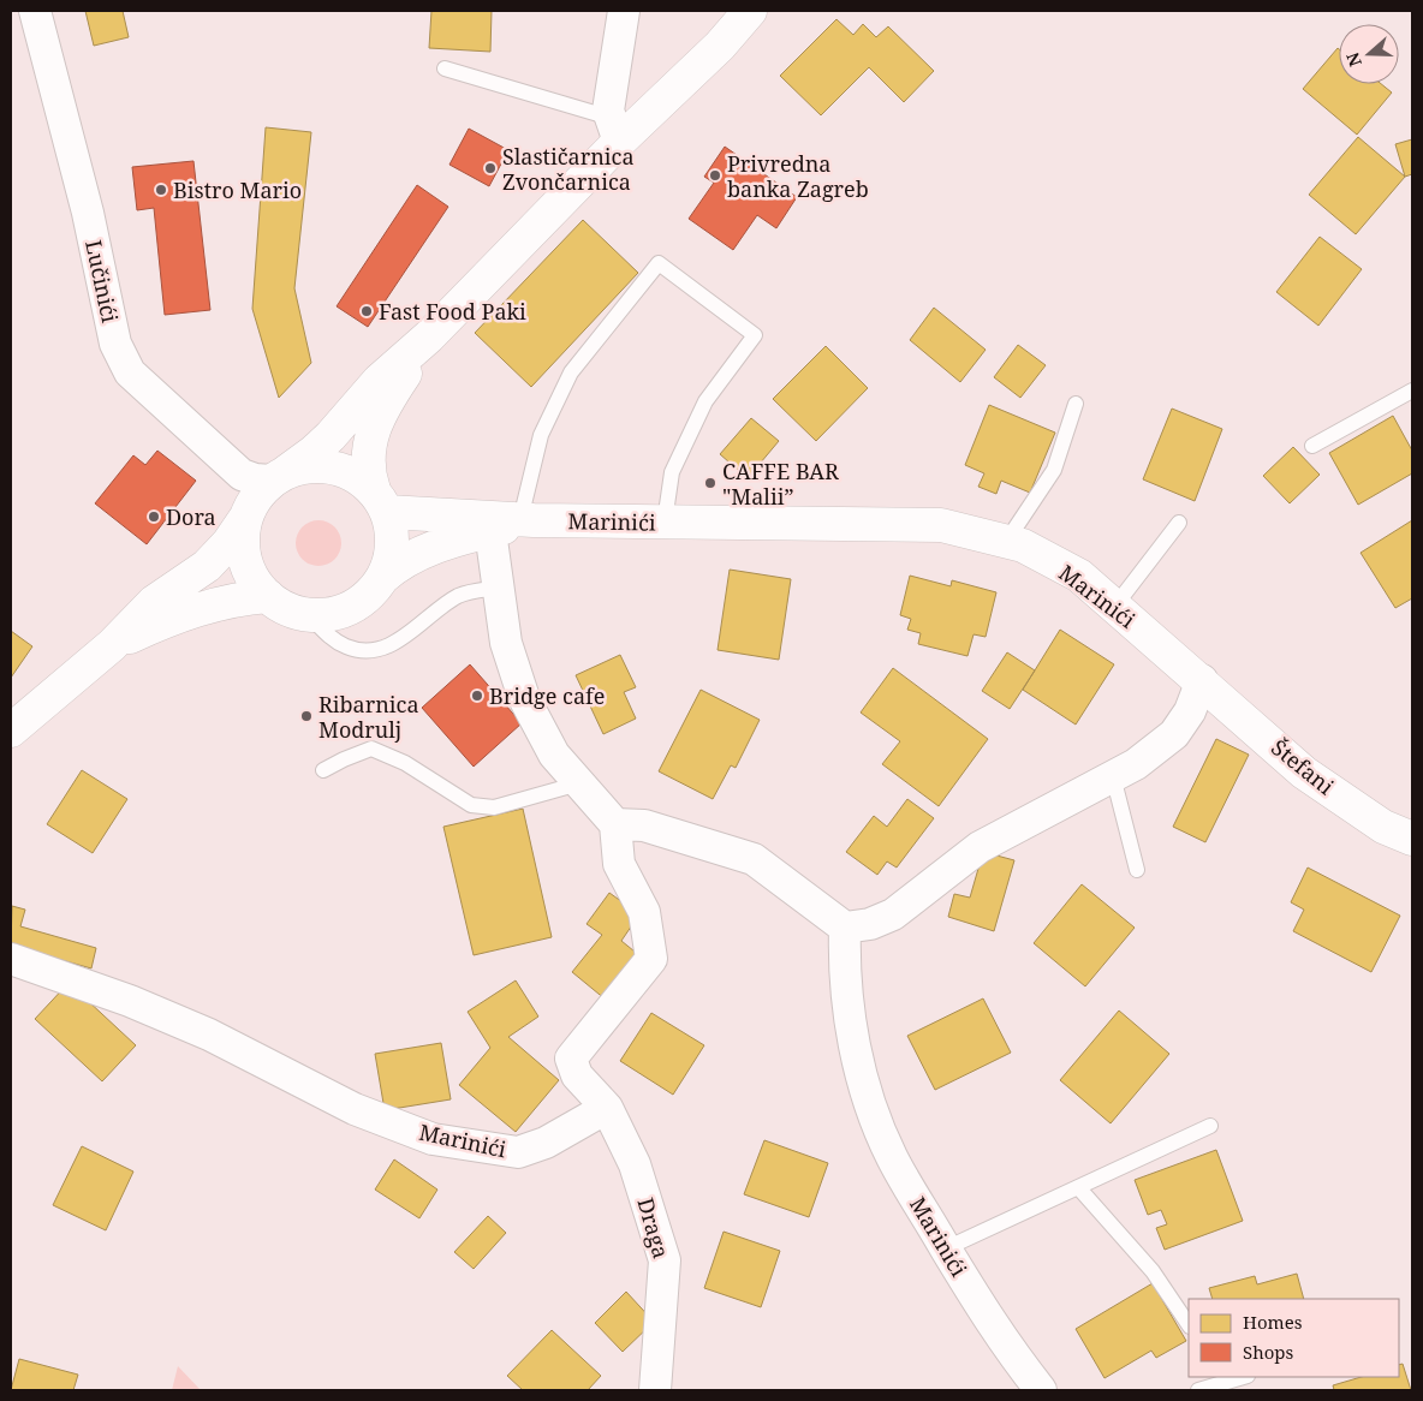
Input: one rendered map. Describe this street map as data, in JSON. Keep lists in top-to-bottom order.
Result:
{
  "streets": {
    "main road": ["Marinići", "Štefani"],
    "street": ["Lučinići", "Draga"]
  },
  "crossings": [
    ["Lučinići", "Marinići"],
    ["Marinići", "Štefani"],
    ["Marinići", "Draga"]
  ],
  "places": [
    "Slastičarnica Zvončarnica",
    "Privredna banka Zagreb",
    "Bistro Mario",
    "Fast Food Paki",
    "CAFFE BAR \"Malii”",
    "Dora",
    "Bridge cafe",
    "Ribarnica Modrulj"
  ],
  "legend": ["Homes", "Shops"],
  "north": "left"
}
